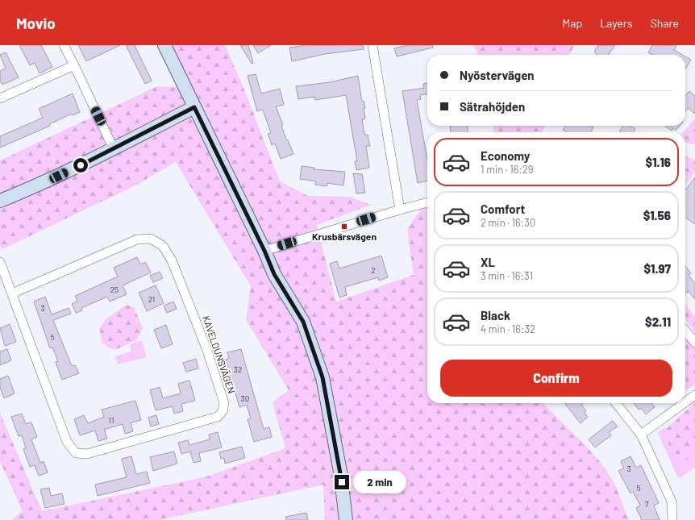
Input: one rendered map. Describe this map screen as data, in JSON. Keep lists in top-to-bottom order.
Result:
{
  "streets": {
    "street": ["KAVELDUNSVÄGEN"]
  },
  "places": {
    "transit": ["Krusbärsvägen"]
  },
  "house_numbers": [
    "2",
    "25",
    "21",
    "3",
    "5",
    "32",
    "30",
    "11",
    "3",
    "5",
    "7"
  ],
  "page": {
    "header": "Movio",
    "nav": ["Map", "Layers", "Share"],
    "banner": ["Nyöstervägen", "Sätrahöjden"],
    "list": [
      {
        "name": "Economy",
        "note": "1 min · 16:29",
        "value": "$1.16"
      },
      {
        "name": "Comfort",
        "note": "2 min · 16:30",
        "value": "$1.56"
      },
      {
        "name": "XL",
        "note": "3 min · 16:31",
        "value": "$1.97"
      },
      {
        "name": "Black",
        "note": "4 min · 16:32",
        "value": "$2.11"
      }
    ],
    "buttons": "Confirm",
    "bubble": "2 min"
  }
}
